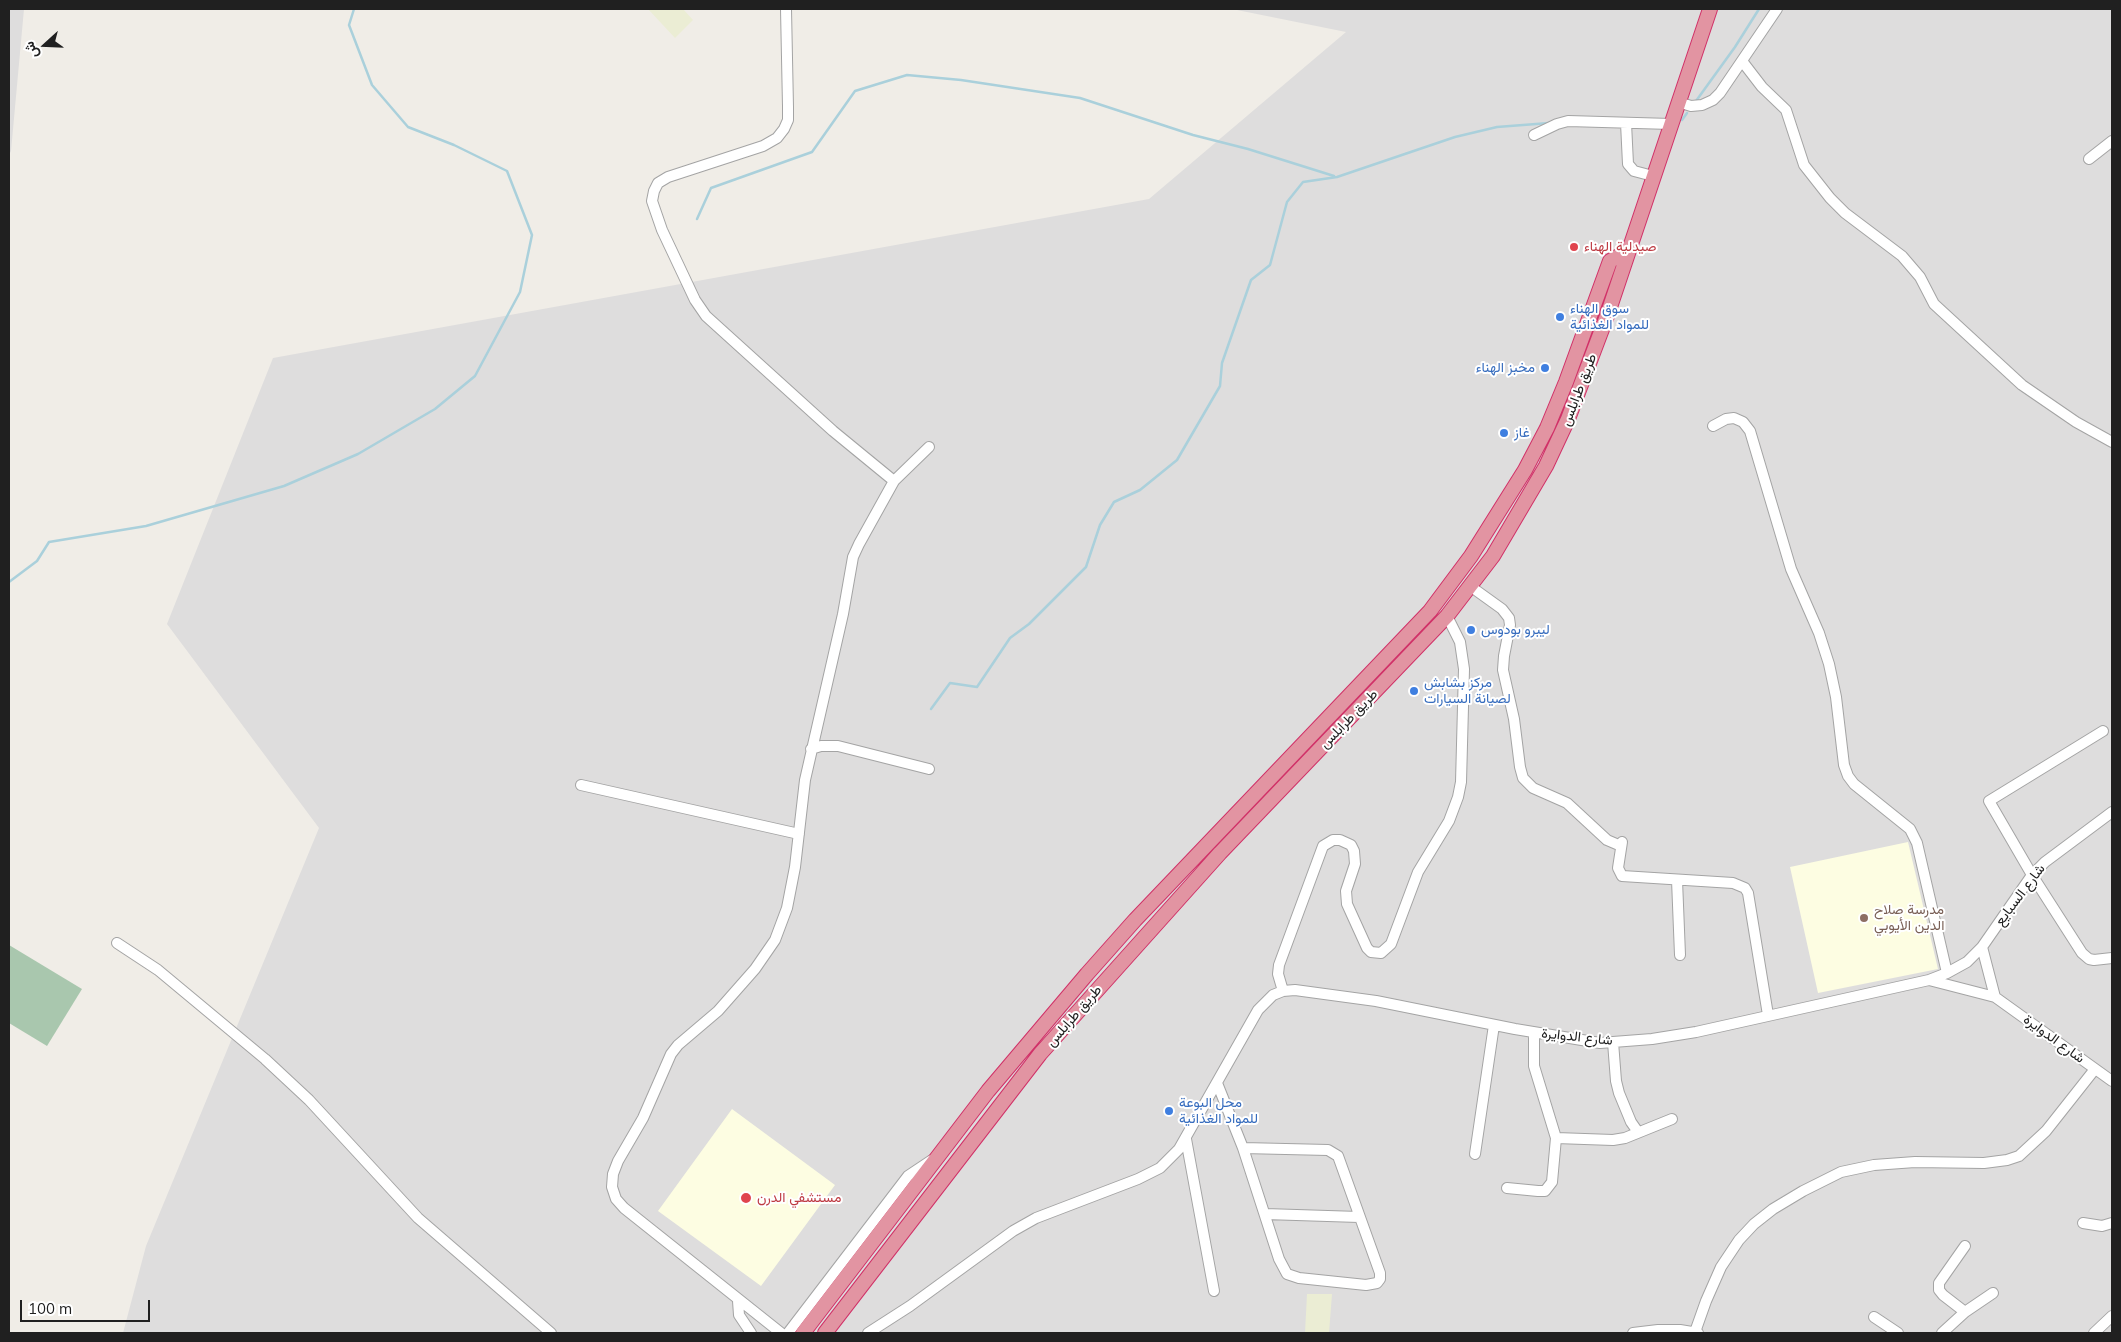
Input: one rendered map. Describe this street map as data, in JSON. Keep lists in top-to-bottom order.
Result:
{
  "streets": {
    "highway": ["طريق طرابلس"],
    "street": ["شارع السبايع", "شارع الدوايرة"]
  },
  "crossings": [
    ["شارع السبايع", "شارع الدوايرة"]
  ],
  "places": [
    "صيدلية الهناء",
    "سوق الهناء للمواد الغذائية",
    "مخبز الهناء",
    "غاز",
    "ليبرو بودوس",
    "مركز بشابش لصيانة السيارات",
    "مدرسة صلاح الدين الأيوبي",
    "محل البوعة للمواد الغذائية",
    "مستشفي الدرن"
  ],
  "scale_bar": "100 m",
  "north": "left"
}
